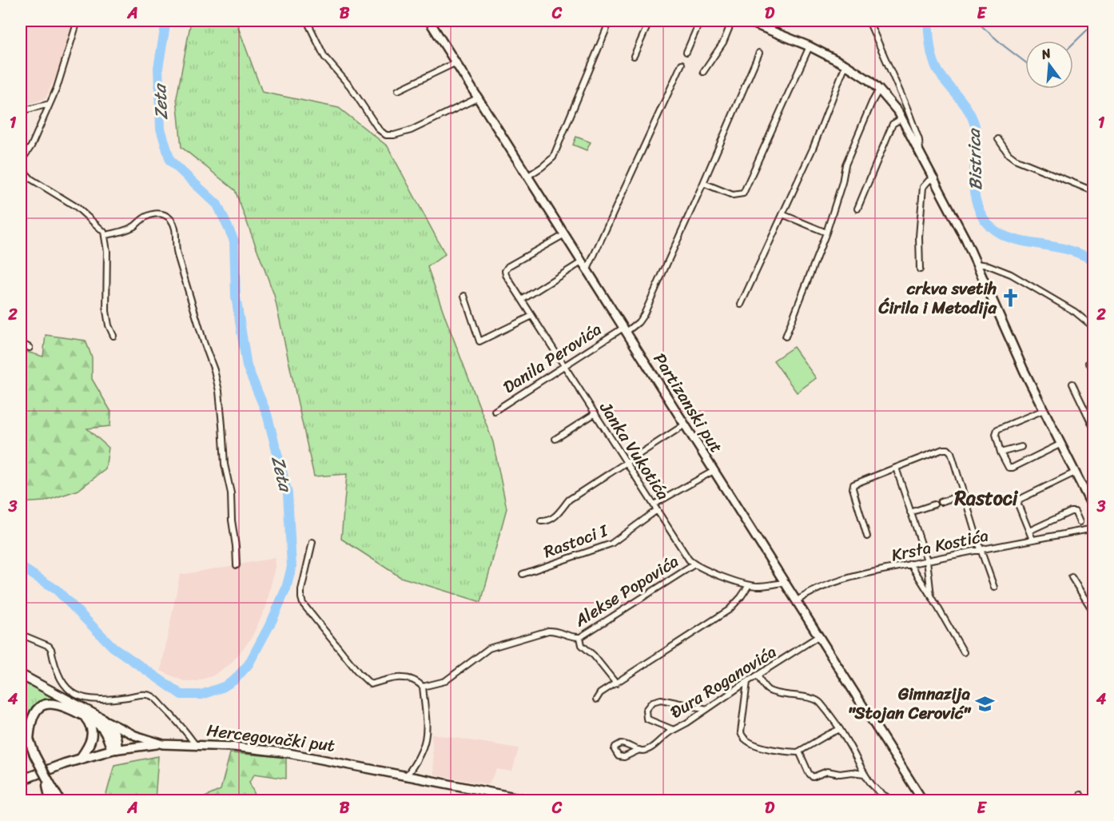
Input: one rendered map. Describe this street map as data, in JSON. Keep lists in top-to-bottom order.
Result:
{
  "streets": {
    "street": [
      "Danila Perovića",
      "Partizanski put",
      "Janka Vukotića",
      "Rastoci I",
      "Krsta Kostića",
      "Alekse Popovića",
      "Đura Roganovića",
      "Hercegovački put"
    ]
  },
  "crossings": [
    ["Danila Perovića", "Partizanski put"],
    ["Danila Perovića", "Janka Vukotića"],
    ["Partizanski put", "Janka Vukotića"],
    ["Partizanski put", "Krsta Kostića"],
    ["Partizanski put", "Đura Roganovića"],
    ["Janka Vukotića", "Rastoci I"],
    ["Janka Vukotića", "Alekse Popovića"]
  ],
  "districts": ["Rastoci"],
  "water": ["Zeta", "Bistrica"],
  "places": {
    "church": ["crkva svetih Ćirila i Metodija"],
    "school or university": ["Gimnazija \"Stojan Cerović\""]
  },
  "north": "top",
  "grid": {
    "columns": [
      "A",
      "B",
      "C",
      "D",
      "E"
    ],
    "rows": [
      "1",
      "2",
      "3",
      "4"
    ]
  }
}
